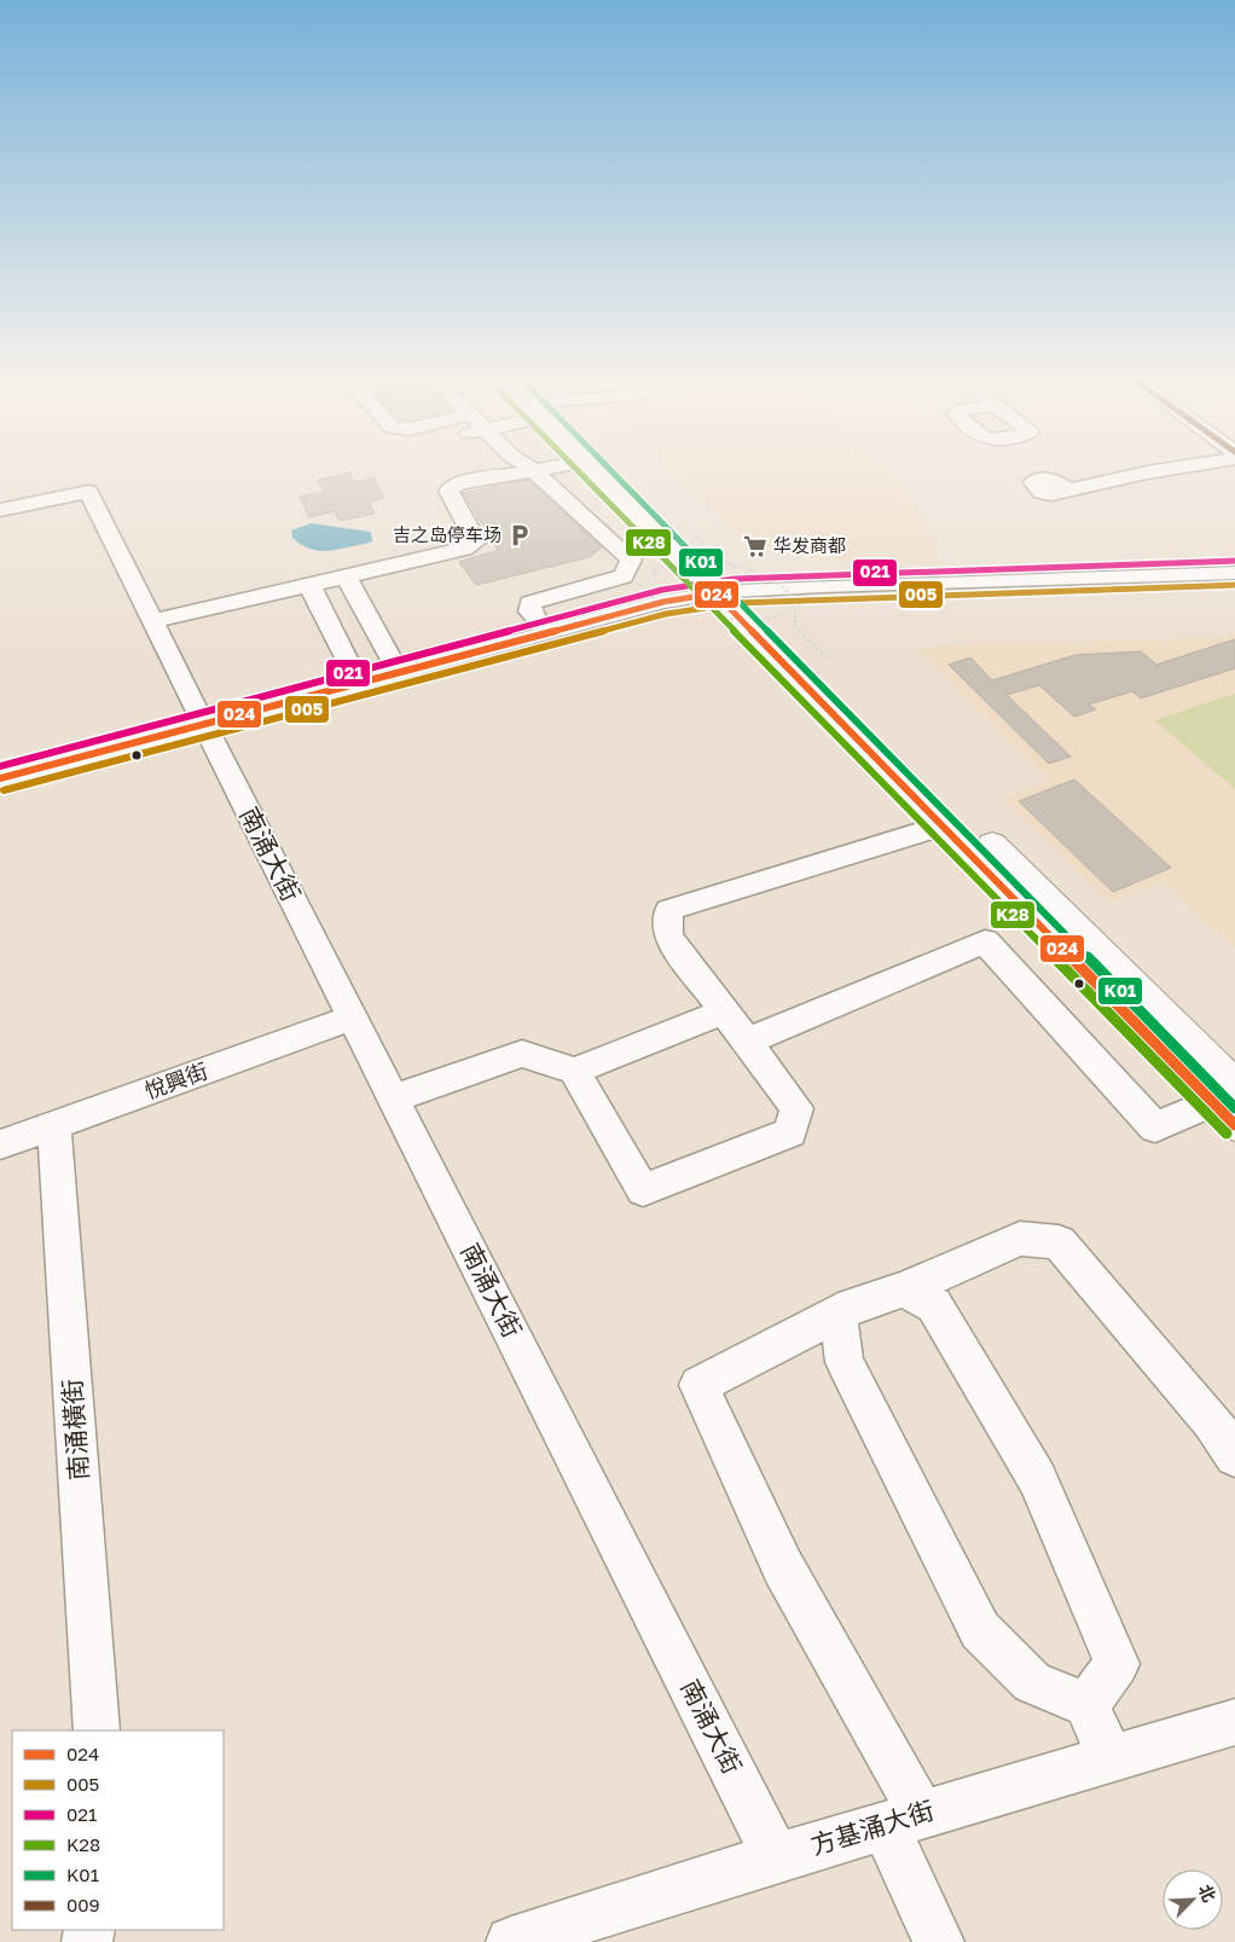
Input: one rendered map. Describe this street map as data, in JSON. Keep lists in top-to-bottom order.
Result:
{
  "streets": {
    "street": [
      "南涌大街",
      "悅興街",
      "南涌橫街",
      "方基涌大街"
    ]
  },
  "crossings": [
    ["南涌大街", "悅興街"],
    ["南涌大街", "方基涌大街"],
    ["悅興街", "南涌橫街"]
  ],
  "places": {
    "parking": ["吉之岛停车场"],
    "supermarket": ["华发商都"]
  },
  "lines": [
    "transit line K28",
    "transit line K01",
    "transit line 021",
    "transit line 005",
    "transit line 024"
  ],
  "legend": [
    "024",
    "005",
    "021",
    "K28",
    "K01",
    "009"
  ],
  "north": "top right"
}
